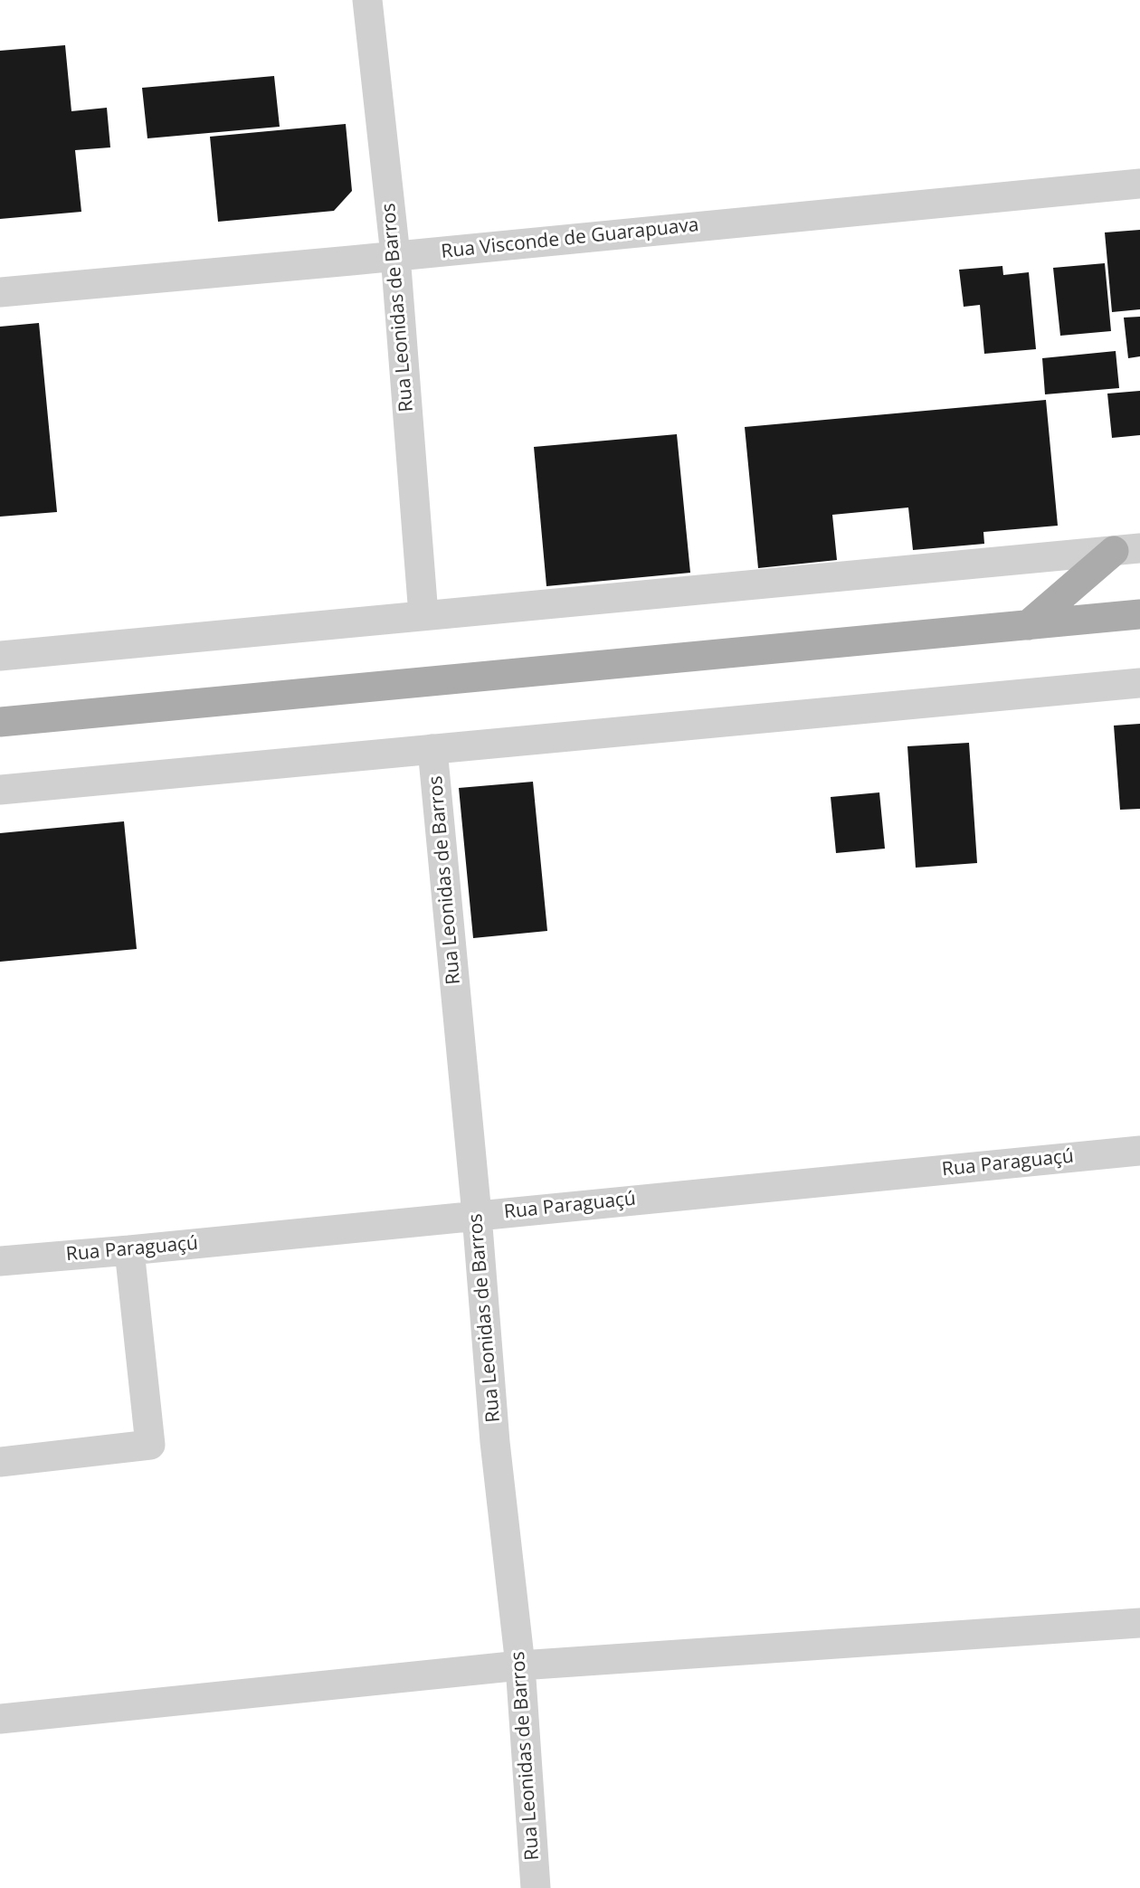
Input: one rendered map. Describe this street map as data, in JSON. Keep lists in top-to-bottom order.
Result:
{
  "streets": {
    "street": ["Rua Visconde de Guarapuava", "Rua Leonidas de Barros", "Rua Paraguaçú"]
  },
  "crossings": [
    ["Rua Visconde de Guarapuava", "Rua Leonidas de Barros"],
    ["Rua Leonidas de Barros", "Rua Paraguaçú"]
  ]
}
